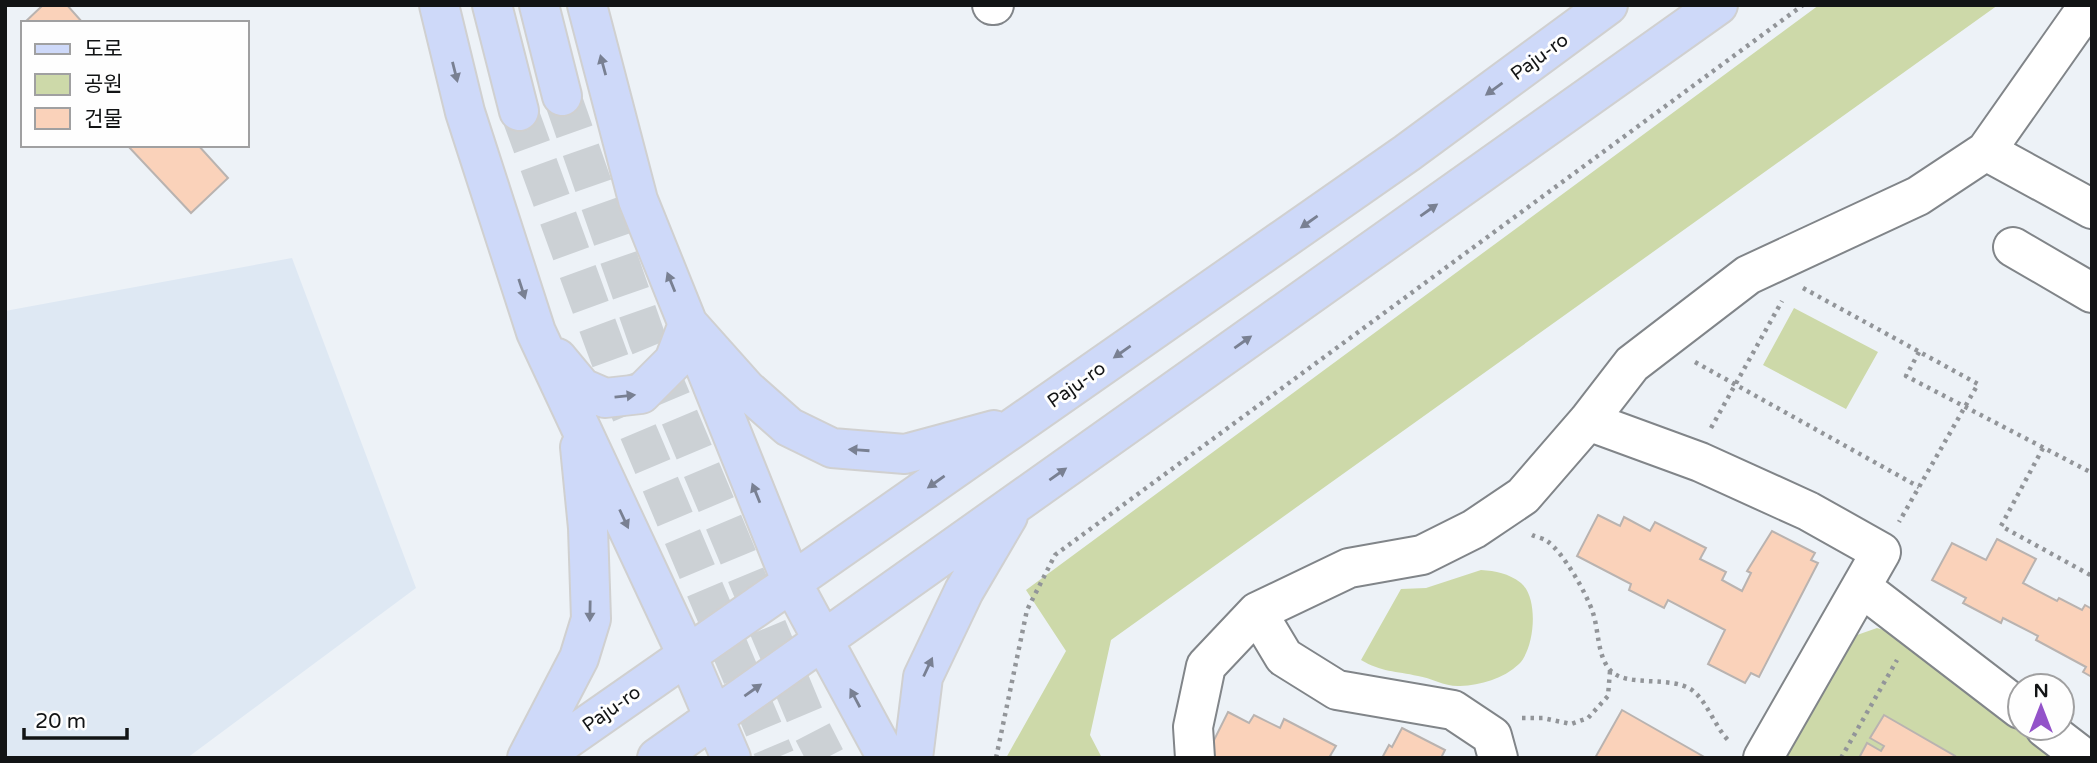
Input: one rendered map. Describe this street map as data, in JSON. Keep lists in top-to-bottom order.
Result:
{
  "streets": {
    "main road": ["Paju-ro"]
  },
  "legend": ["도로", "공원", "건물"],
  "scale_bar": "20 m",
  "north": "top"
}
